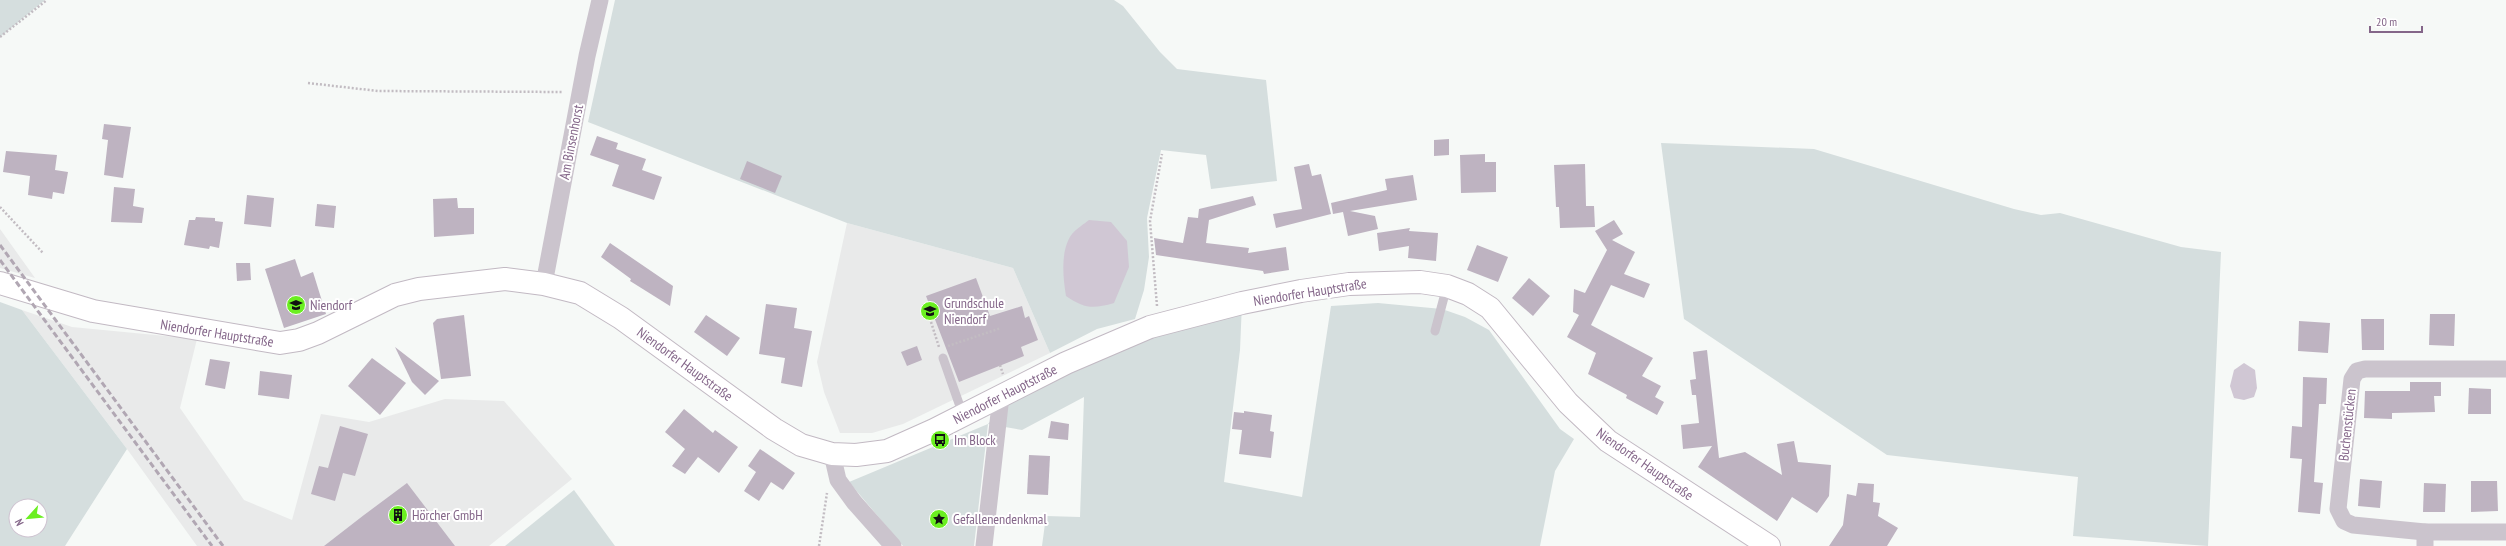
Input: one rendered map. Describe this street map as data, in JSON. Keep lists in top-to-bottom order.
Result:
{
  "streets": {
    "main road": ["Niendorfer Hauptstraße"],
    "street": ["Am Binsenhorst", "Buchenstücken"]
  },
  "crossings": [
    ["Am Binsenhorst", "Niendorfer Hauptstraße"]
  ],
  "places": {
    "school or university": ["Niendorf", "Grundschule Niendorf"],
    "bus stop": ["Im Block"],
    "building": ["Hörcher GmbH"],
    "place": ["Gefallenendenkmal"]
  },
  "scale_bar": "20 m",
  "north": "bottom left"
}
